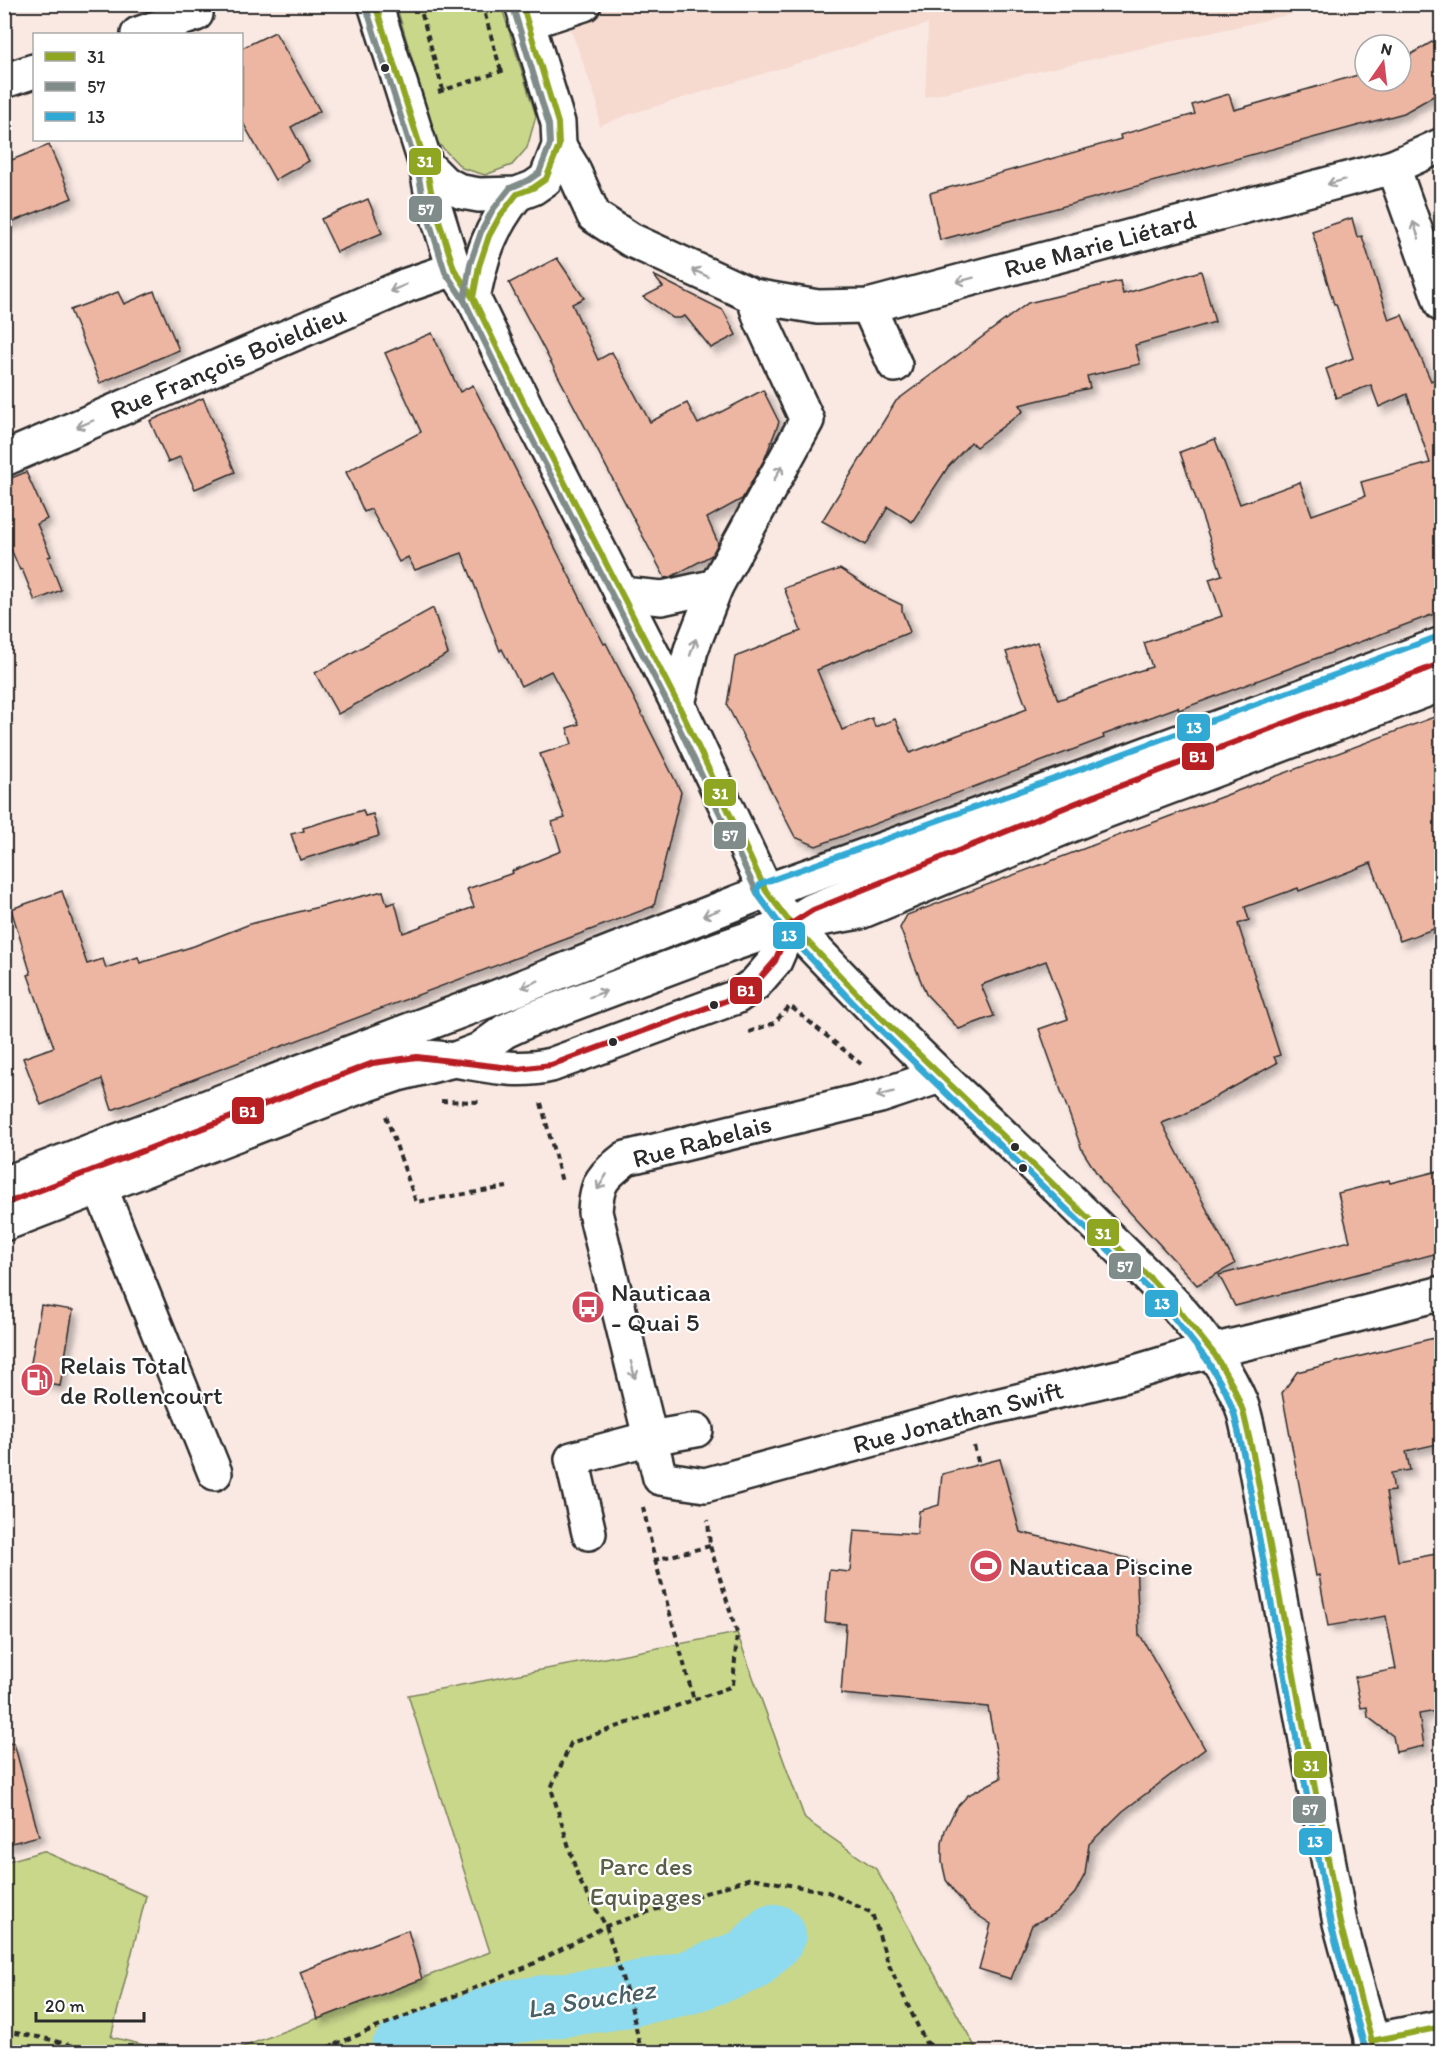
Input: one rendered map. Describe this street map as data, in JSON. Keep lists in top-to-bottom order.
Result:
{
  "streets": {
    "main road": [
      "Rue Marie Liétard",
      "Rue François Boieldieu",
      "Rue Rabelais",
      "Rue Jonathan Swift"
    ]
  },
  "crossings": [
    ["Rue Rabelais", "Rue Jonathan Swift"]
  ],
  "one_way": ["Rue Marie Liétard", "Rue François Boieldieu"],
  "water": ["La Souchez"],
  "parks": ["Parc des Equipages"],
  "places": {
    "bus stop": ["Nauticaa - Quai 5"],
    "fuel station": ["Relais Total de Rollencourt"],
    "sports": ["Nauticaa Piscine"]
  },
  "lines": [
    "transit line 31",
    "transit line 57",
    "transit line 13",
    "transit line B1"
  ],
  "legend": ["31", "57", "13"],
  "scale_bar": "20 m",
  "north": "top"
}
